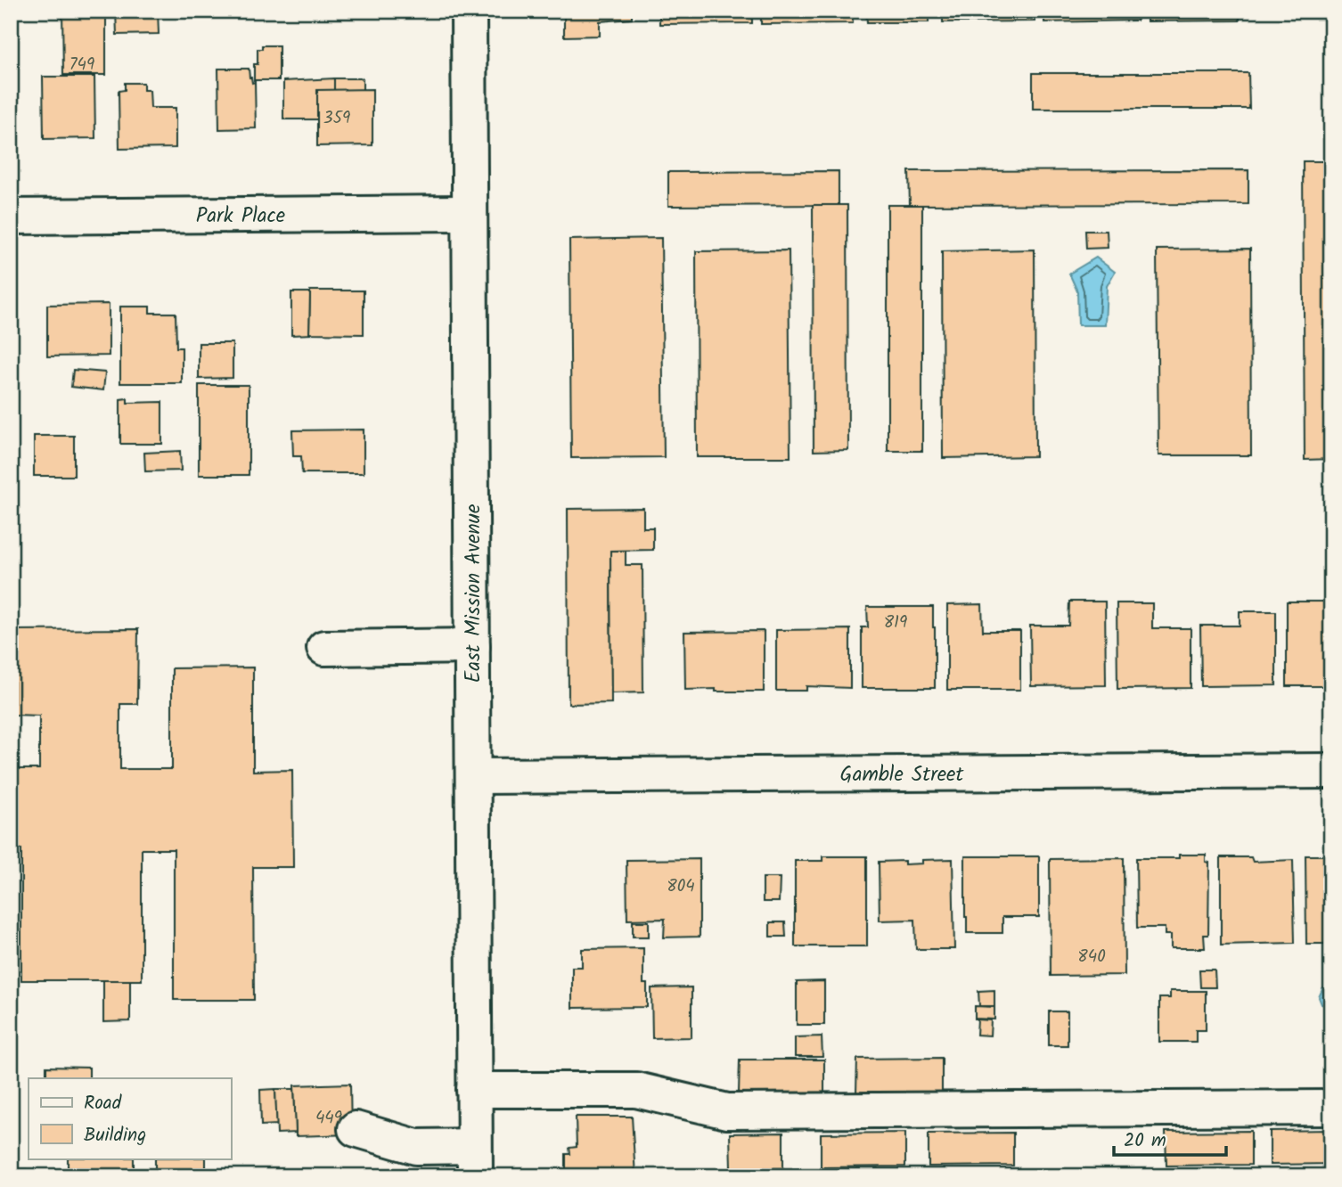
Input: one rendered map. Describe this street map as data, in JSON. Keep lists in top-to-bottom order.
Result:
{
  "streets": {
    "street": ["Park Place", "East Mission Avenue", "Gamble Street"]
  },
  "crossings": [
    ["Park Place", "East Mission Avenue"],
    ["East Mission Avenue", "Gamble Street"]
  ],
  "house_numbers": [
    "749",
    "359",
    "819",
    "804",
    "840",
    "449"
  ],
  "legend": ["Road", "Building"],
  "scale_bar": "20 m"
}
